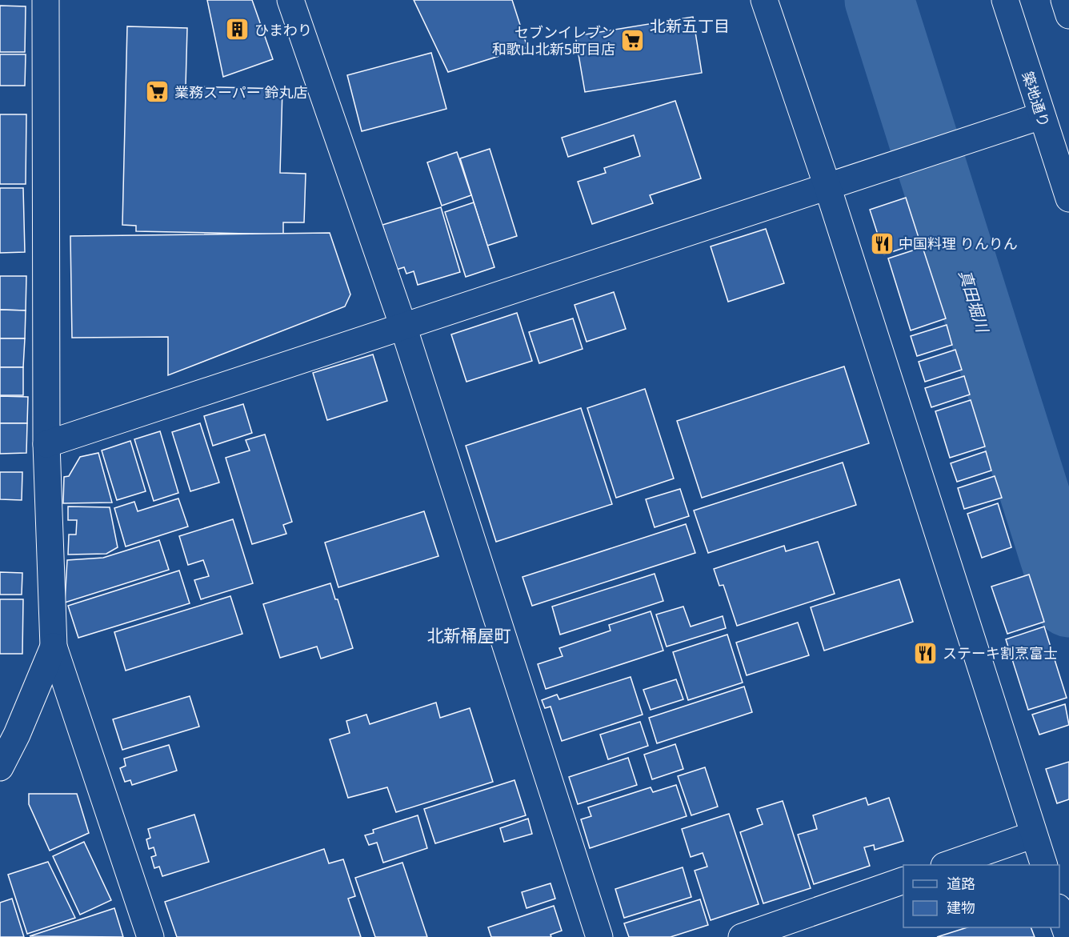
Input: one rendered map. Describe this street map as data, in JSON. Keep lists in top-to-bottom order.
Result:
{
  "streets": {
    "street": ["築地通り"]
  },
  "districts": ["北新五丁目", "北新桶屋町"],
  "water": ["真田堀川"],
  "places": {
    "building": ["ひまわり"],
    "supermarket": ["セブンイレブン 和歌山北新5町目店", "業務スーパー 鈴丸店"],
    "restaurant": ["中国料理 りんりん", "ステーキ割烹富士"]
  },
  "legend": ["道路", "建物"]
}
